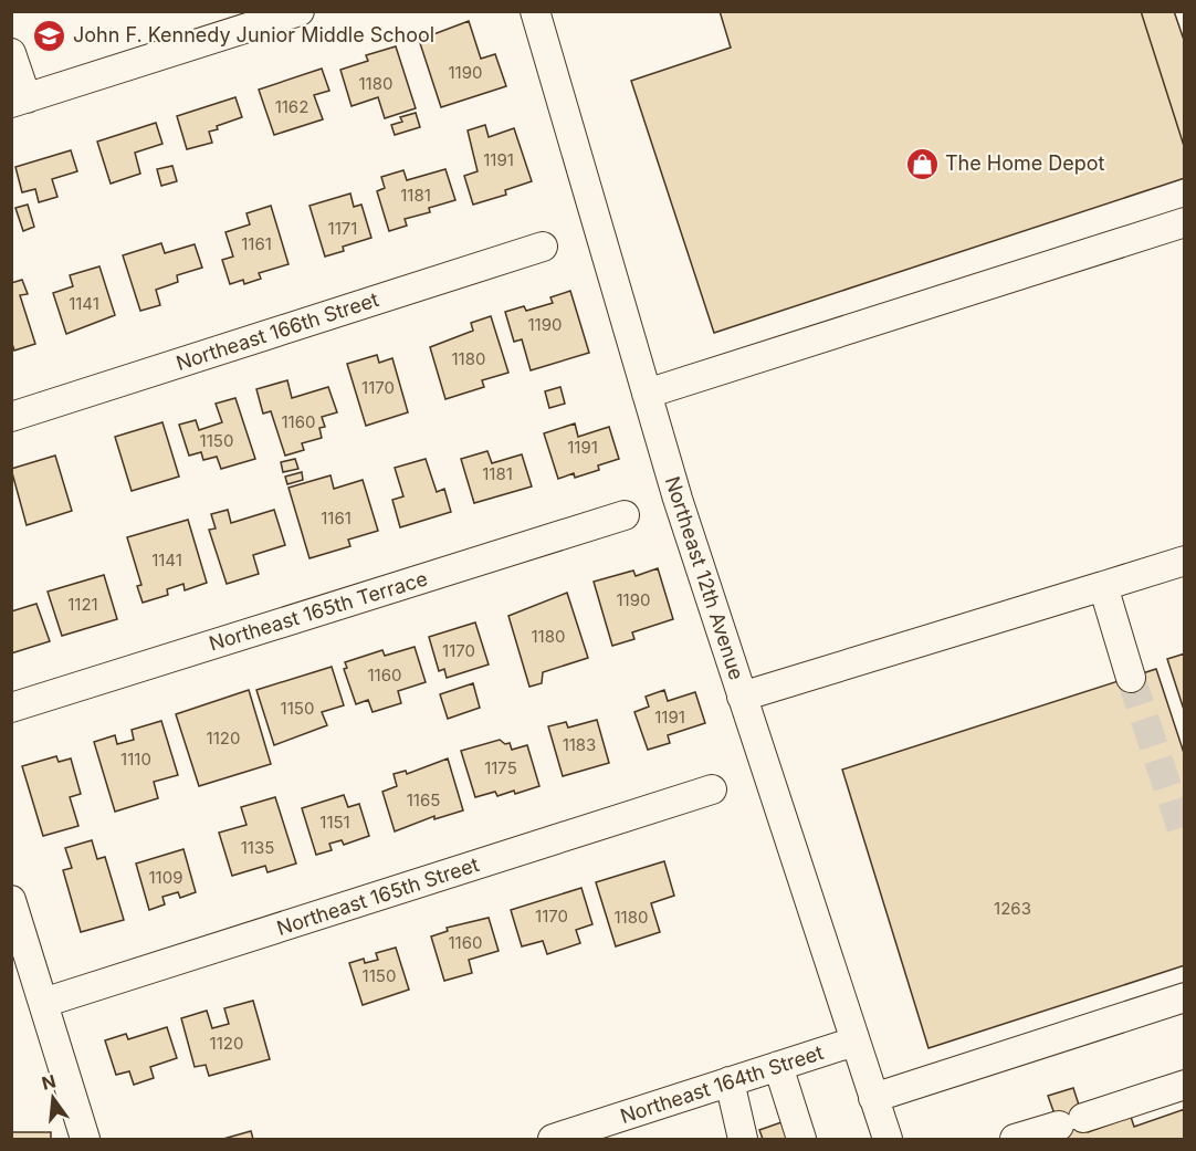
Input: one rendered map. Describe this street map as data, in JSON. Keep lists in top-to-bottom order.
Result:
{
  "streets": {
    "street": [
      "Northeast 166th Street",
      "Northeast 12th Avenue",
      "Northeast 165th Terrace",
      "Northeast 165th Street",
      "Northeast 164th Street"
    ]
  },
  "crossings": [
    ["Northeast 12th Avenue", "Northeast 164th Street"]
  ],
  "places": {
    "school or university": ["John F. Kennedy Junior Middle School"],
    "shop": ["The Home Depot"]
  },
  "house_numbers": [
    "1190",
    "1180",
    "1162",
    "1191",
    "1181",
    "1171",
    "1161",
    "1141",
    "1190",
    "1180",
    "1170",
    "1160",
    "1150",
    "1191",
    "1181",
    "1161",
    "1141",
    "1190",
    "1121",
    "1180",
    "1170",
    "1160",
    "1150",
    "1191",
    "1120",
    "1183",
    "1110",
    "1175",
    "1165",
    "1151",
    "1135",
    "1109",
    "1263",
    "1170",
    "1180",
    "1160",
    "1150",
    "1120"
  ],
  "north": "top"
}
